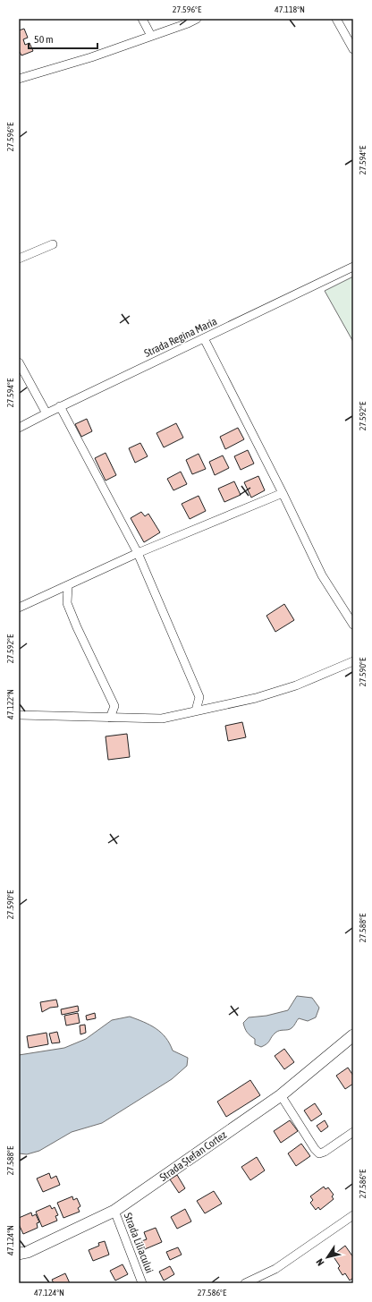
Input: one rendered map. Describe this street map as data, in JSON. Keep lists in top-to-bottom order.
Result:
{
  "streets": {
    "street": ["Strada Regina Maria", "Strada Ștefan Cortez", "Strada Liliacului"]
  },
  "crossings": [
    ["Strada Ștefan Cortez", "Strada Liliacului"]
  ],
  "scale_bar": "50 m",
  "north": "bottom left",
  "coordinates": [
    "27.596°E",
    "47.118°N",
    "27.594°E",
    "27.592°E",
    "27.590°E",
    "47.122°N",
    "27.588°E",
    "27.586°E",
    "47.124°N"
  ]
}
